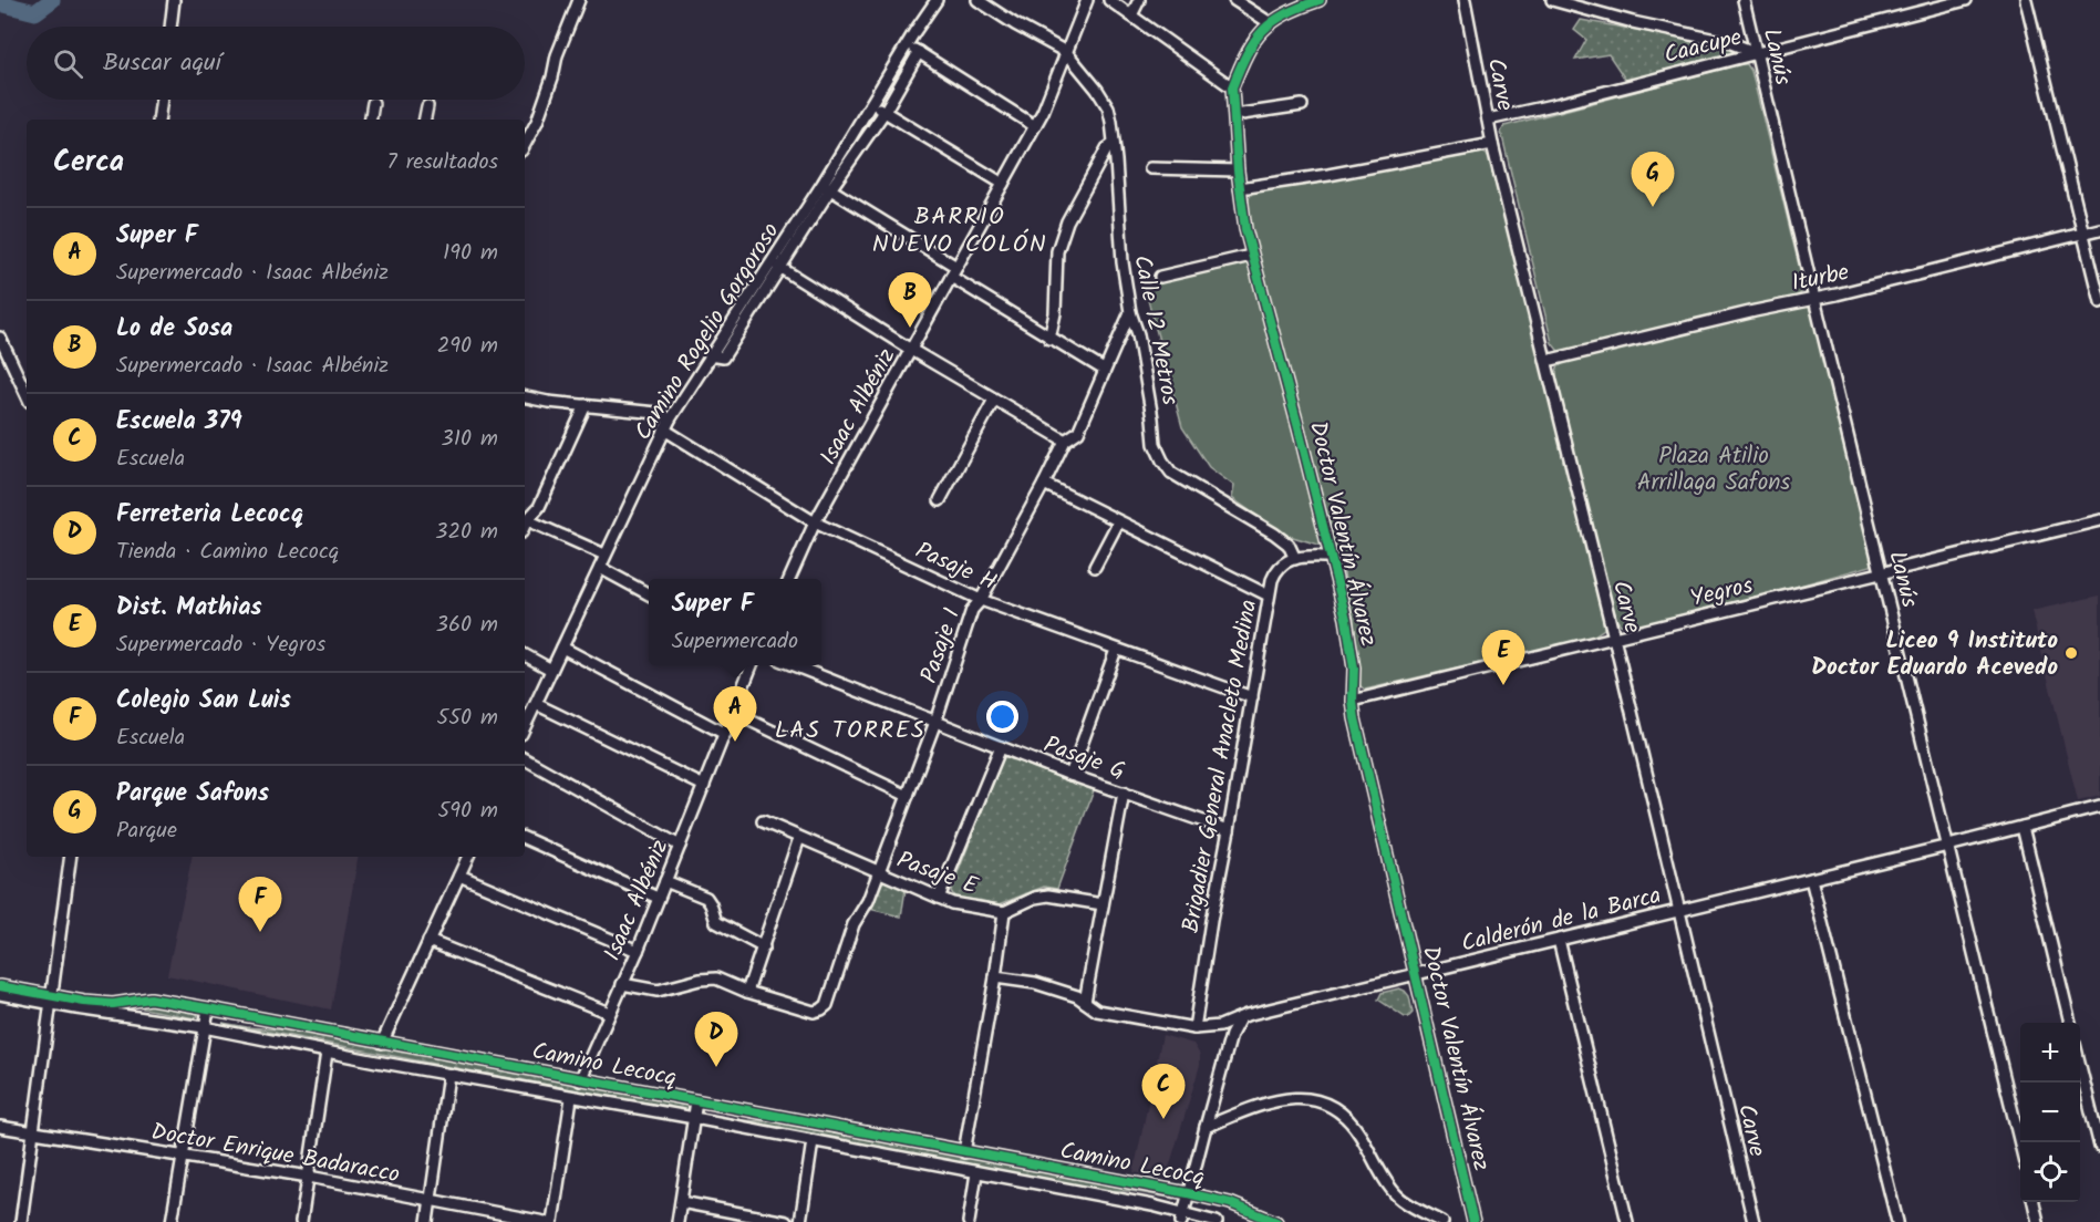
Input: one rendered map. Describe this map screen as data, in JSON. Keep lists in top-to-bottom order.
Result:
{
  "streets": {
    "street": [
      "Caacupe",
      "Lanús",
      "Carve",
      "Iturbe",
      "Calle 12 Metros",
      "Camino Rogelio Gorgoroso",
      "Isaac Albéniz",
      "Doctor Valentín Álvarez",
      "Pasaje H",
      "Yegros",
      "Pasaje I",
      "Pasaje G",
      "Brigadier General Anacleto Medina",
      "Pasaje E",
      "Calderón de la Barca",
      "Camino Lecocq",
      "Doctor Enrique Badaracco"
    ]
  },
  "crossings": [
    ["Caacupe", "Lanús"],
    ["Caacupe", "Carve"],
    ["Lanús", "Iturbe"],
    ["Lanús", "Yegros"],
    ["Lanús", "Calderón de la Barca"],
    ["Carve", "Iturbe"],
    ["Carve", "Yegros"],
    ["Carve", "Calderón de la Barca"],
    ["Calle 12 Metros", "Isaac Albéniz"],
    ["Calle 12 Metros", "Pasaje I"],
    ["Calle 12 Metros", "Brigadier General Anacleto Medina"],
    ["Camino Rogelio Gorgoroso", "Pasaje H"],
    ["Isaac Albéniz", "Pasaje H"],
    ["Isaac Albéniz", "Camino Lecocq"],
    ["Doctor Valentín Álvarez", "Yegros"],
    ["Doctor Valentín Álvarez", "Calderón de la Barca"],
    ["Pasaje H", "Pasaje I"],
    ["Pasaje H", "Brigadier General Anacleto Medina"],
    ["Pasaje I", "Pasaje G"],
    ["Pasaje I", "Pasaje E"],
    ["Pasaje G", "Brigadier General Anacleto Medina"],
    ["Brigadier General Anacleto Medina", "Calderón de la Barca"]
  ],
  "districts": ["BARRIO NUEVO COLÓN", "LAS TORRES"],
  "parks": ["Plaza Atilio Arrillaga Safons"],
  "places": ["Liceo 9 Instituto Doctor Eduardo Acevedo"],
  "page": {
    "search": "Buscar aquí",
    "heading": ["Cerca", "7 resultados"],
    "pins": [
      "G",
      "B",
      "E",
      "A",
      "F",
      "D",
      "C"
    ],
    "list": [
      {
        "mark": "A",
        "name": "Super F",
        "note": "Supermercado · Isaac Albéniz",
        "value": "190 m"
      },
      {
        "mark": "B",
        "name": "Lo de Sosa",
        "note": "Supermercado · Isaac Albéniz",
        "value": "290 m"
      },
      {
        "mark": "C",
        "name": "Escuela 379",
        "note": "Escuela",
        "value": "310 m"
      },
      {
        "mark": "D",
        "name": "Ferreteria Lecocq",
        "note": "Tienda · Camino Lecocq",
        "value": "320 m"
      },
      {
        "mark": "E",
        "name": "Dist. Mathias",
        "note": "Supermercado · Yegros",
        "value": "360 m"
      },
      {
        "mark": "F",
        "name": "Colegio San Luis",
        "note": "Escuela",
        "value": "550 m"
      },
      {
        "mark": "G",
        "name": "Parque Safons",
        "note": "Parque",
        "value": "590 m"
      }
    ],
    "popup": ["Super F", "Supermercado"],
    "map_buttons": ["+", "−"]
  }
}
